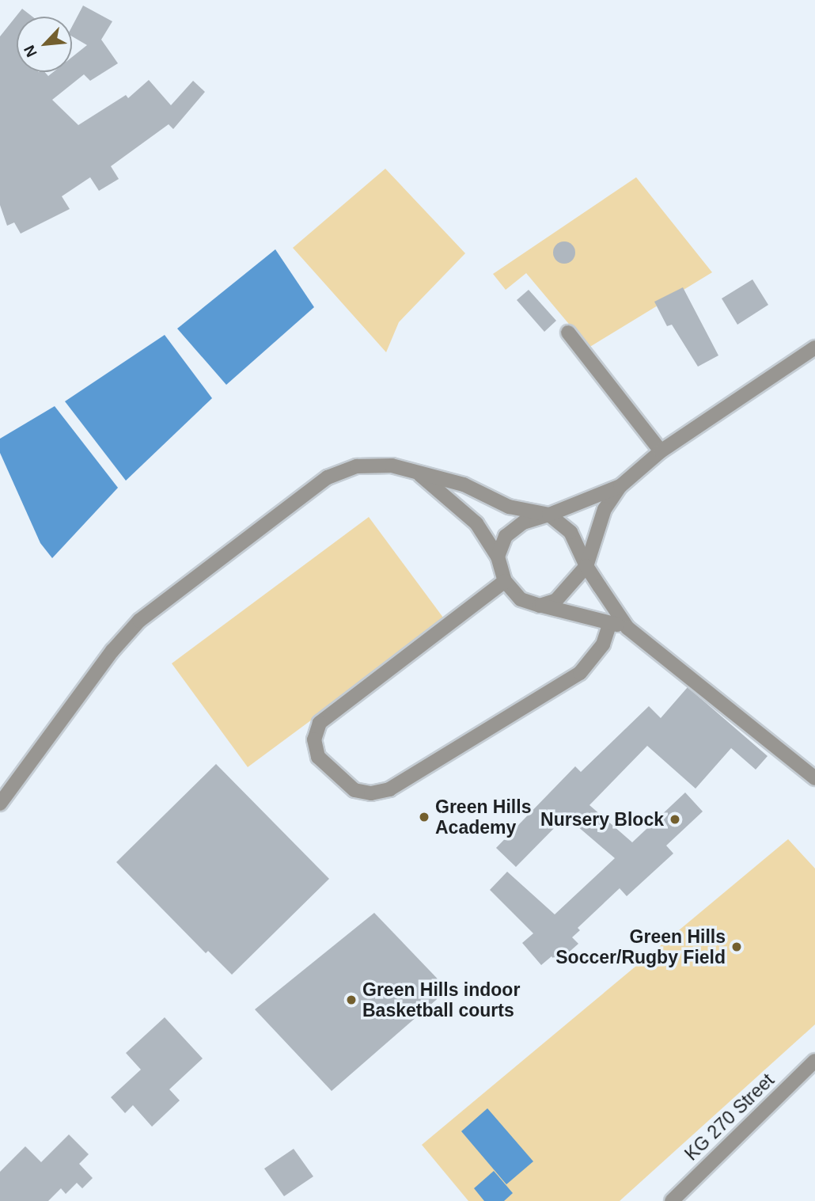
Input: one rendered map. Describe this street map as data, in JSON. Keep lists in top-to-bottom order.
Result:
{
  "streets": {
    "street": ["KG 270 Street"]
  },
  "places": [
    "Green Hills Academy",
    "Nursery Block",
    "Green Hills Soccer/Rugby Field",
    "Green Hills indoor Basketball courts"
  ],
  "north": "bottom left"
}
